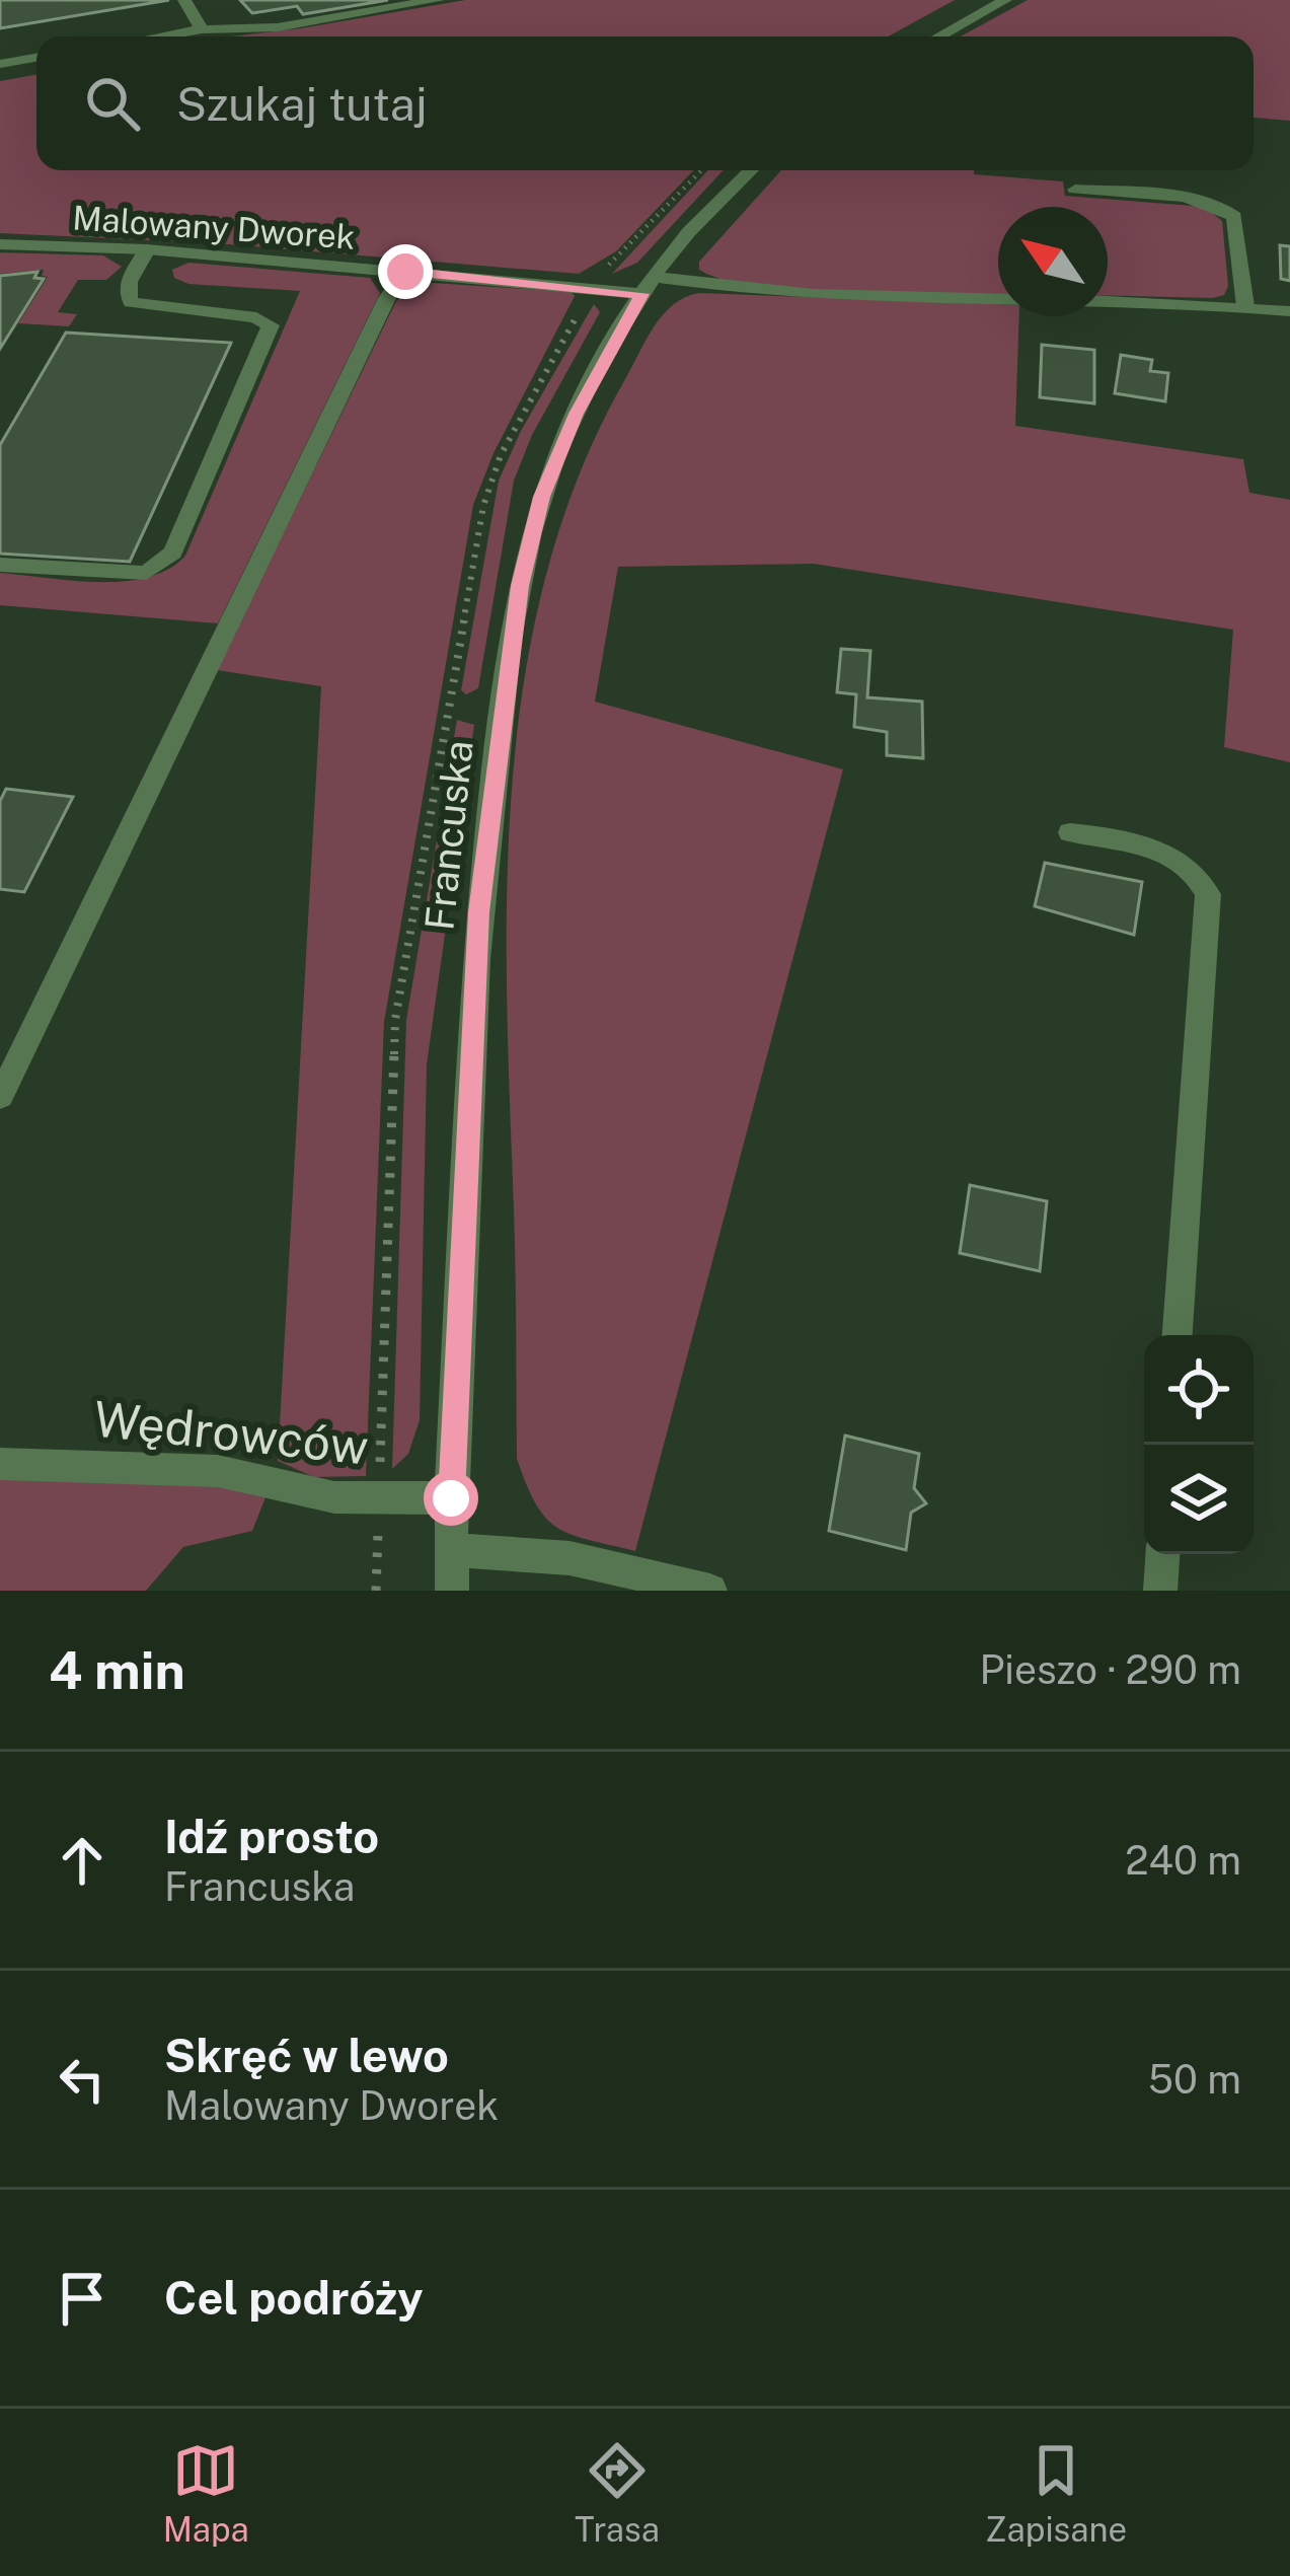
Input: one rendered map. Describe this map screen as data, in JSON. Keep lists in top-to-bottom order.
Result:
{
  "streets": {
    "street": ["Malowany Dworek", "Francuska", "Wędrowców"]
  },
  "crossings": [
    ["Malowany Dworek", "Francuska"],
    ["Francuska", "Wędrowców"]
  ],
  "north": "top left",
  "page": {
    "search": "Szukaj tutaj",
    "heading": ["4 min", "Pieszo · 290 m"],
    "list": [
      ["Idź prosto", "Francuska", "240 m"],
      ["Skręć w lewo", "Malowany Dworek", "50 m"],
      "Cel podróży"
    ],
    "nav": ["Mapa", "Trasa", "Zapisane"]
  }
}
